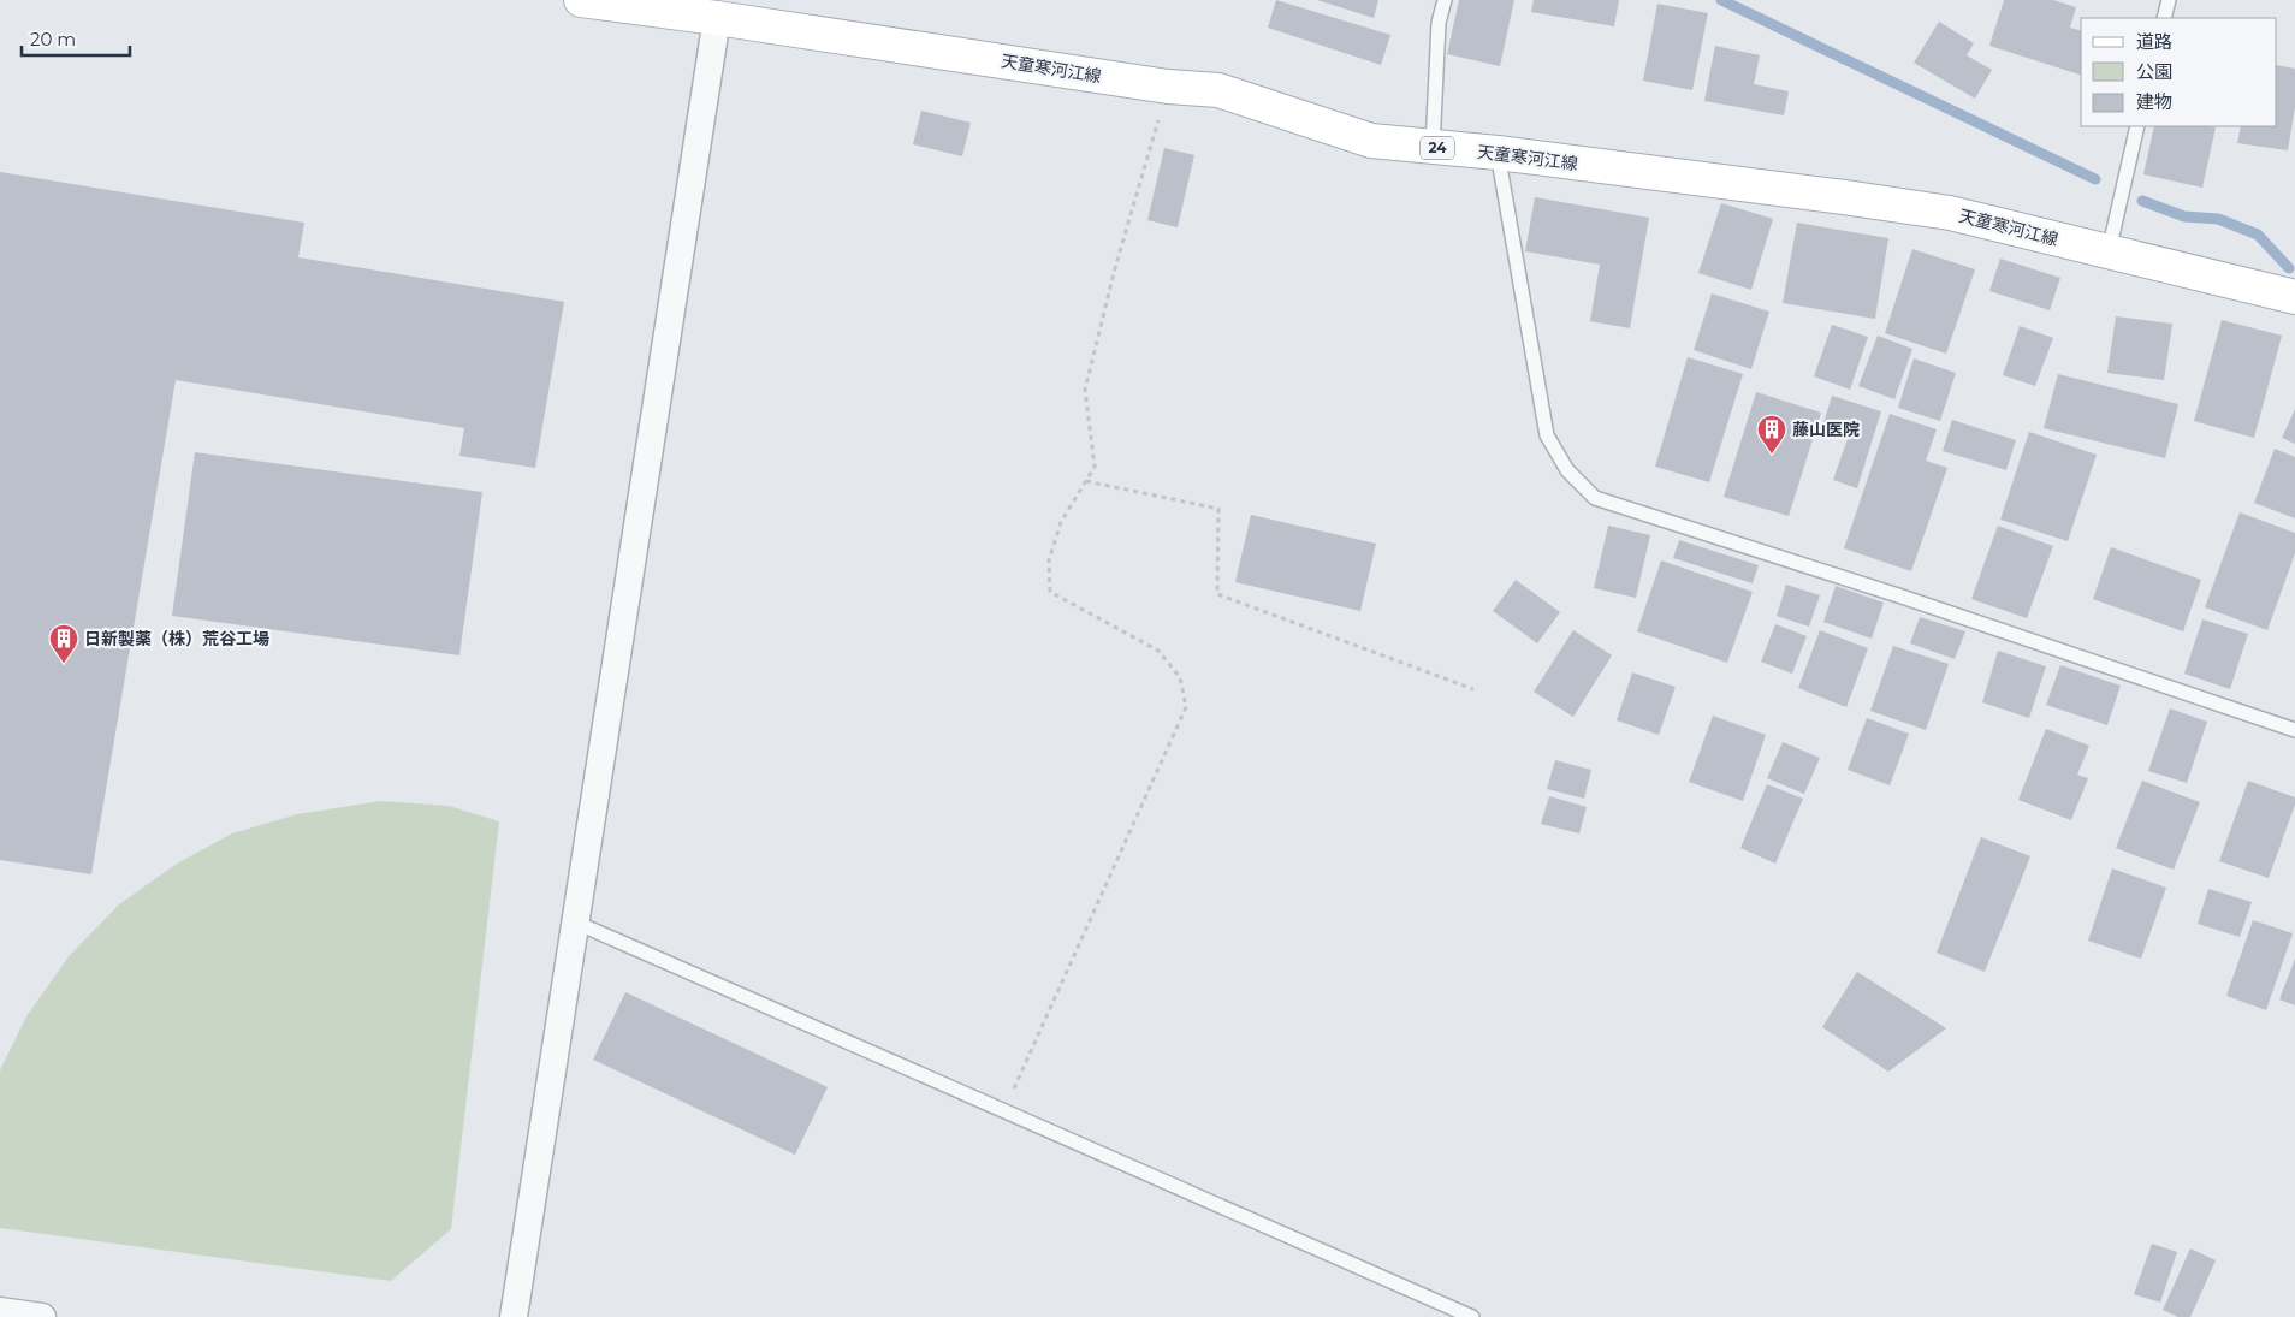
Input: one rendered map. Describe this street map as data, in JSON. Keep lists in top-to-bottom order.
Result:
{
  "streets": {
    "main road": ["天童寒河江線", "24"]
  },
  "places": {
    "building": ["藤山医院", "日新製薬（株）荒谷工場"]
  },
  "legend": ["道路", "公園", "建物"],
  "scale_bar": "20 m"
}
